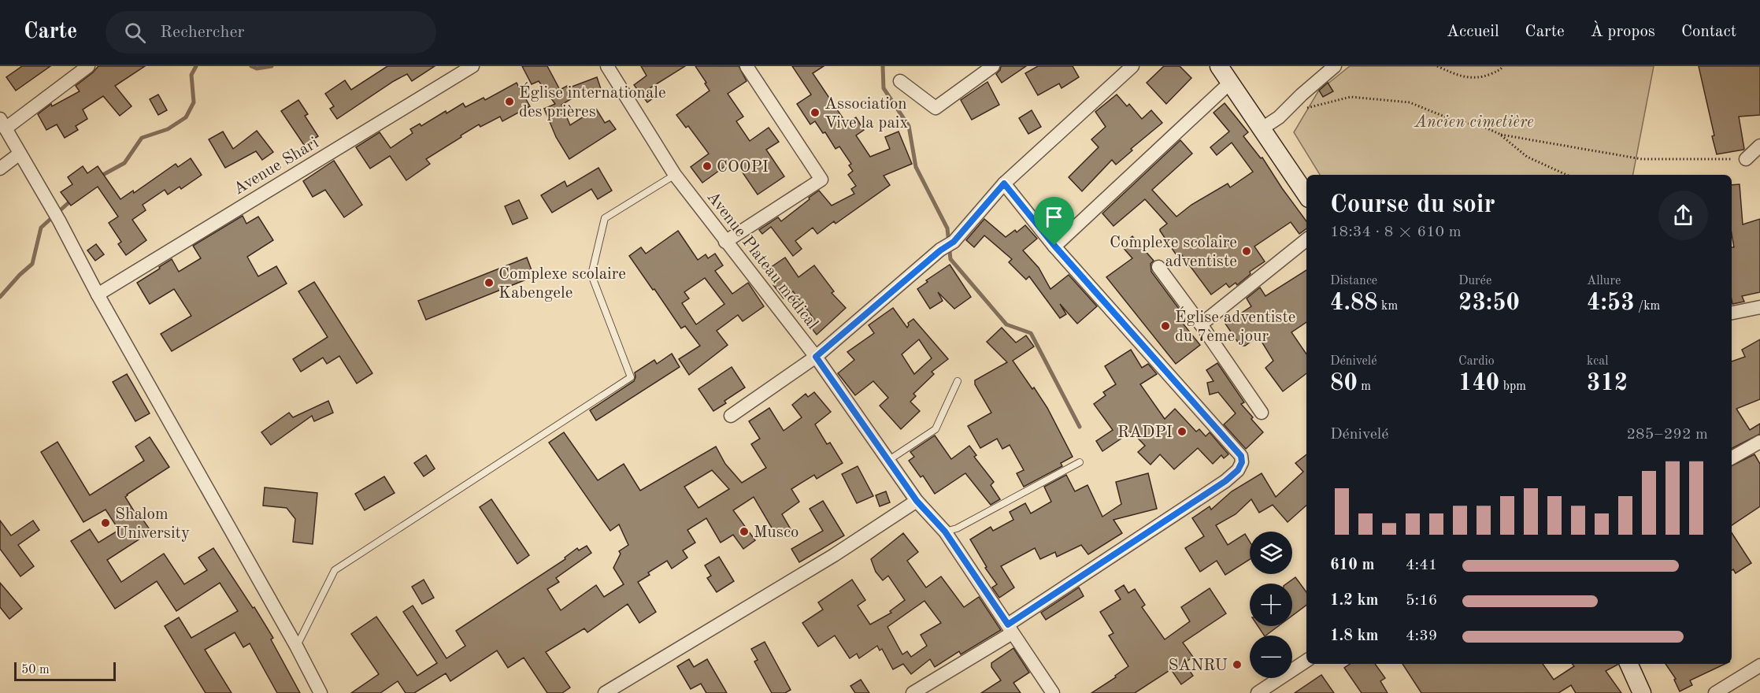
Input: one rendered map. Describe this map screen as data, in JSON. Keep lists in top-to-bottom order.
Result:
{
  "streets": {
    "street": ["Avenue Shari", "Avenue Plateau médical"]
  },
  "parks": ["Ancien cimetière"],
  "places": [
    "Église internationale des prières",
    "Association Vive la paix",
    "COOPI",
    "Complexe scolaire adventiste",
    "Complexe scolaire Kabengele",
    "Église adventiste du 7ème jour",
    "RADPI",
    "Shalom University",
    "Musco",
    "SANRU"
  ],
  "scale_bar": "50 m",
  "page": {
    "header": "Carte",
    "search": "Rechercher",
    "nav": [
      "Accueil",
      "Carte",
      "À propos",
      "Contact"
    ],
    "heading": ["Course du soir", "18:34 · 8 × 610 m"],
    "stats": [
      ["Distance", "4.88 km"],
      ["Durée", "23:50"],
      ["Allure", "4:53 /km"],
      ["Dénivelé", "80 m"],
      ["Cardio", "140 bpm"],
      ["kcal", "312"]
    ],
    "chart": ["Dénivelé", "285–292 m"],
    "map_buttons": ["+", "−"],
    "list": [
      {
        "name": "610 m",
        "note": "4:41"
      },
      {
        "name": "1.2 km",
        "note": "5:16"
      },
      {
        "name": "1.8 km",
        "note": "4:39"
      }
    ],
    "scale": "50 m"
  }
}
